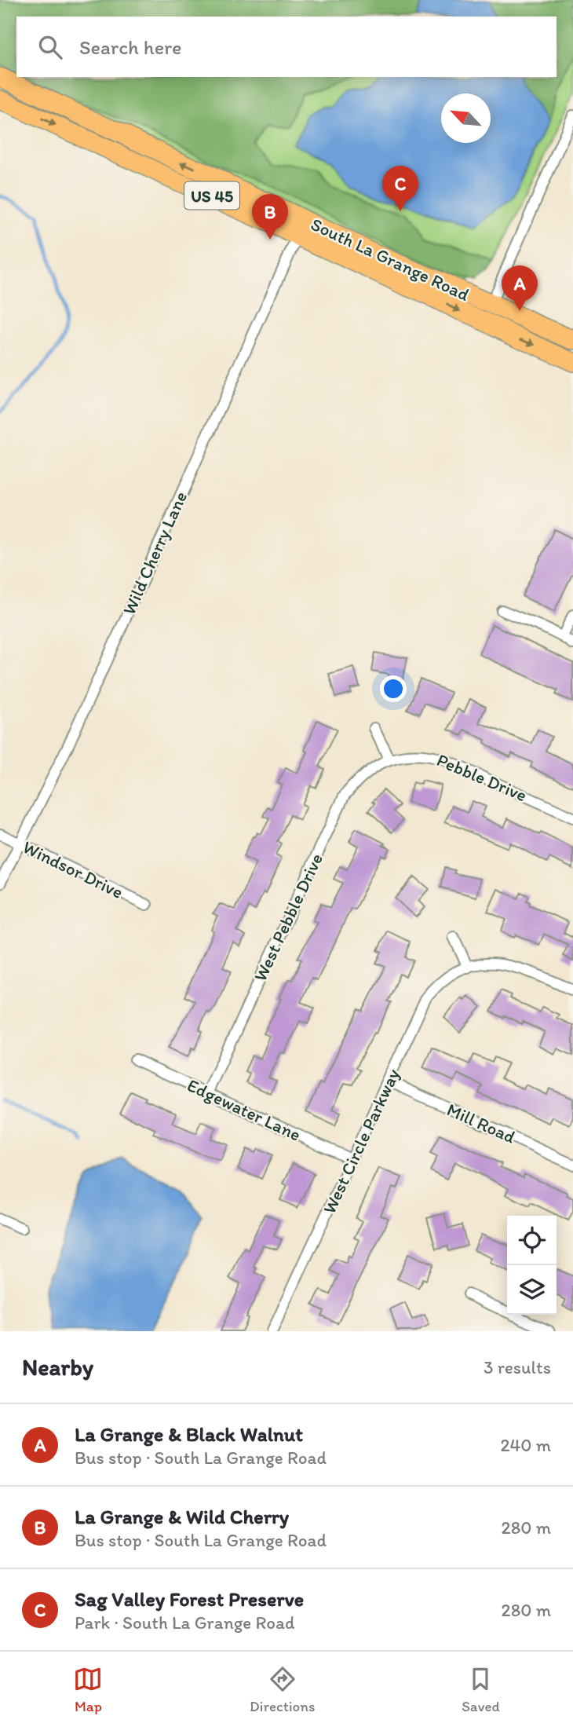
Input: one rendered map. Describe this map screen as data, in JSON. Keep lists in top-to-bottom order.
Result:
{
  "streets": {
    "highway": ["US 45", "South La Grange Road"],
    "street": [
      "Wild Cherry Lane",
      "Pebble Drive",
      "Windsor Drive",
      "West Pebble Drive",
      "Edgewater Lane",
      "Mill Road",
      "West Circle Parkway"
    ]
  },
  "crossings": [
    ["South La Grange Road", "Wild Cherry Lane"],
    ["Wild Cherry Lane", "Windsor Drive"],
    ["Pebble Drive", "West Pebble Drive"],
    ["West Pebble Drive", "Edgewater Lane"],
    ["Edgewater Lane", "West Circle Parkway"],
    ["Mill Road", "West Circle Parkway"]
  ],
  "north": "top left",
  "page": {
    "search": "Search here",
    "pins": ["C", "B", "A"],
    "heading": ["Nearby", "3 results"],
    "list": [
      {
        "mark": "A",
        "name": "La Grange & Black Walnut",
        "note": "Bus stop · South La Grange Road",
        "value": "240 m"
      },
      {
        "mark": "B",
        "name": "La Grange & Wild Cherry",
        "note": "Bus stop · South La Grange Road",
        "value": "280 m"
      },
      {
        "mark": "C",
        "name": "Sag Valley Forest Preserve",
        "note": "Park · South La Grange Road",
        "value": "280 m"
      }
    ],
    "nav": ["Map", "Directions", "Saved"]
  }
}
